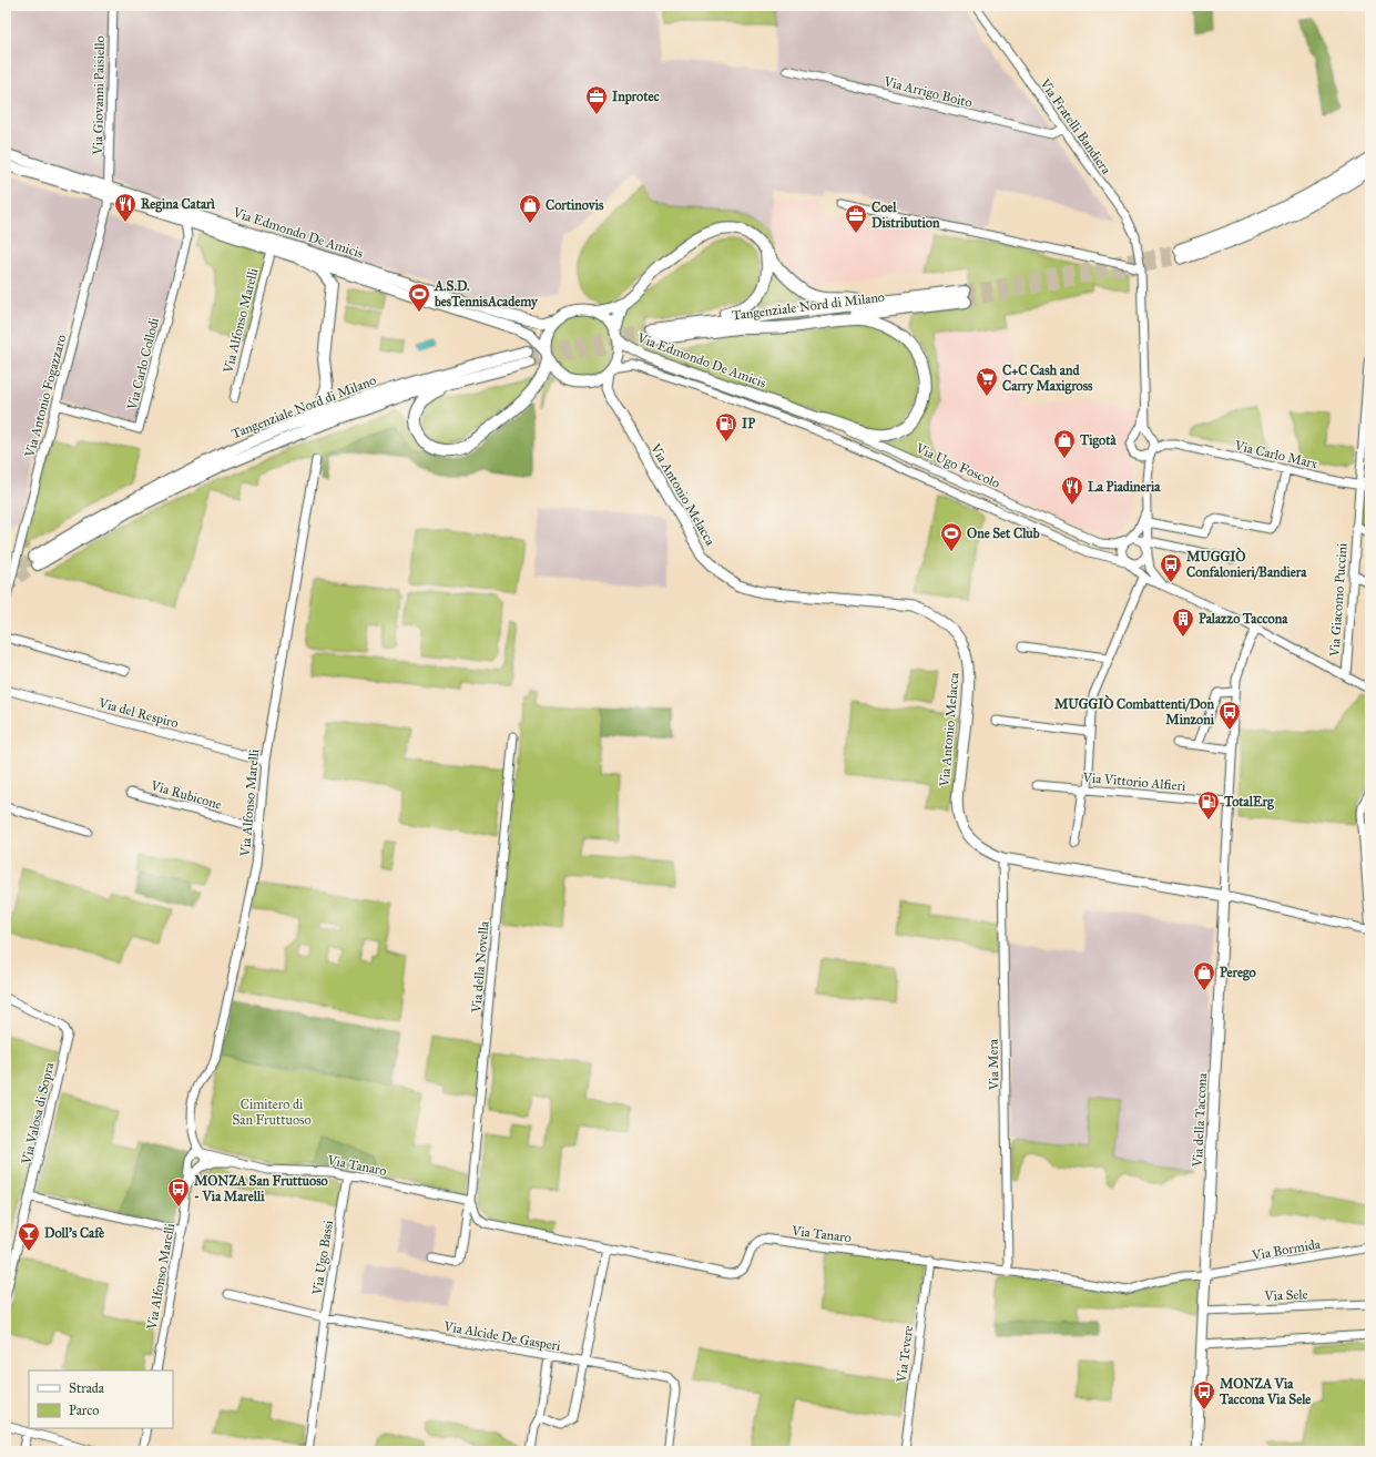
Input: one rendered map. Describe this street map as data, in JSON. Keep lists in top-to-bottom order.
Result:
{
  "streets": {
    "highway": ["Tangenziale Nord di Milano"],
    "main road": [
      "Via Edmondo De Amicis",
      "Via Ugo Foscolo",
      "Via Antonio Melacca",
      "Via della Taccona"
    ],
    "street": [
      "Via Arrigo Boito",
      "Via Giovanni Paisiello",
      "Via Fratelli Bandiera",
      "Via Alfonso Marelli",
      "Via Carlo Collodi",
      "Via Antonio Fogazzaro",
      "Via Carlo Marx",
      "Via Giacomo Puccini",
      "Via del Respiro",
      "Via Vittorio Alfieri",
      "Via Rubicone",
      "Via della Novella",
      "Via Mera",
      "Via Valosa di Sopra",
      "Via Tanaro",
      "Via Bormida",
      "Via Ugo Bassi",
      "Via Sele",
      "Via Alcide De Gasperi",
      "Via Tevere"
    ]
  },
  "crossings": [
    ["Via Arrigo Boito", "Via Fratelli Bandiera"],
    ["Via Giovanni Paisiello", "Via Edmondo De Amicis"],
    ["Via Giovanni Paisiello", "Via Antonio Fogazzaro"],
    ["Via Fratelli Bandiera", "Via Carlo Marx"],
    ["Via Fratelli Bandiera", "Via Ugo Foscolo"],
    ["Via Edmondo De Amicis", "Via Alfonso Marelli"],
    ["Via Edmondo De Amicis", "Via Carlo Collodi"],
    ["Via Edmondo De Amicis", "Via Antonio Fogazzaro"],
    ["Via Edmondo De Amicis", "Via Ugo Foscolo"],
    ["Via Edmondo De Amicis", "Via Antonio Melacca"],
    ["Via Alfonso Marelli", "Via del Respiro"],
    ["Via Alfonso Marelli", "Via Rubicone"],
    ["Via Alfonso Marelli", "Via Tanaro"],
    ["Via Carlo Collodi", "Via Antonio Fogazzaro"],
    ["Via Carlo Marx", "Via Giacomo Puccini"],
    ["Via Antonio Melacca", "Via Mera"],
    ["Via Antonio Melacca", "Via della Taccona"],
    ["Via della Novella", "Via Tanaro"],
    ["Via Mera", "Via Tanaro"],
    ["Via della Taccona", "Via Tanaro"],
    ["Via della Taccona", "Via Bormida"],
    ["Via della Taccona", "Via Sele"],
    ["Via Tanaro", "Via Bormida"],
    ["Via Tanaro", "Via Ugo Bassi"],
    ["Via Tanaro", "Via Tevere"],
    ["Via Ugo Bassi", "Via Alcide De Gasperi"]
  ],
  "parks": ["Cimitero di San Fruttuoso"],
  "places": {
    "office": ["Inprotec", "Coel Distribution"],
    "restaurant": ["Regina Catarì", "La Piadineria"],
    "shop": ["Cortinovis", "Tigotà", "Perego"],
    "sports": ["A.S.D. besTennisAcademy", "One Set Club"],
    "supermarket": ["C+C Cash and Carry Maxigross"],
    "fuel station": ["IP", "TotalErg"],
    "bus stop": [
      "MUGGIÒ Confalonieri/Bandiera",
      "MUGGIÒ Combattenti/Don Minzoni",
      "MONZA San Fruttuoso - Via Marelli",
      "MONZA Via Taccona Via Sele"
    ],
    "building": ["Palazzo Taccona"],
    "bar": ["Doll's Cafè"]
  },
  "legend": ["Strada", "Parco"]
}
